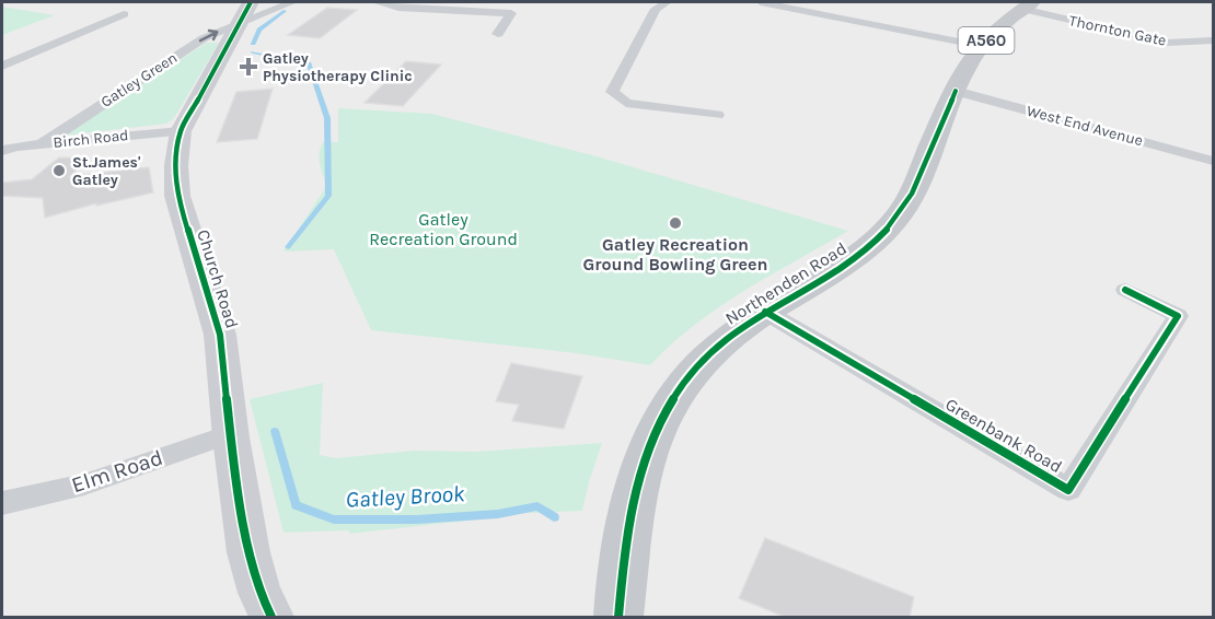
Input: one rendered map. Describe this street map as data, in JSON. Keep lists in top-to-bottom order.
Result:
{
  "streets": {
    "main road": ["A560", "Northenden Road"],
    "street": [
      "Thornton Gate",
      "Gatley Green",
      "West End Avenue",
      "Birch Road",
      "Church Road",
      "Greenbank Road",
      "Elm Road"
    ]
  },
  "crossings": [
    ["Thornton Gate", "A560"],
    ["A560", "West End Avenue"],
    ["A560", "Northenden Road"],
    ["Gatley Green", "Birch Road"],
    ["Gatley Green", "Church Road"],
    ["West End Avenue", "Northenden Road"],
    ["Birch Road", "Church Road"],
    ["Church Road", "Elm Road"],
    ["Northenden Road", "Greenbank Road"]
  ],
  "water": ["Gatley Brook"],
  "parks": ["Gatley Recreation Ground"],
  "places": {
    "health": ["Gatley Physiotherapy Clinic"],
    "other": ["St.James' Gatley", "Gatley Recreation Ground Bowling Green"]
  }
}
